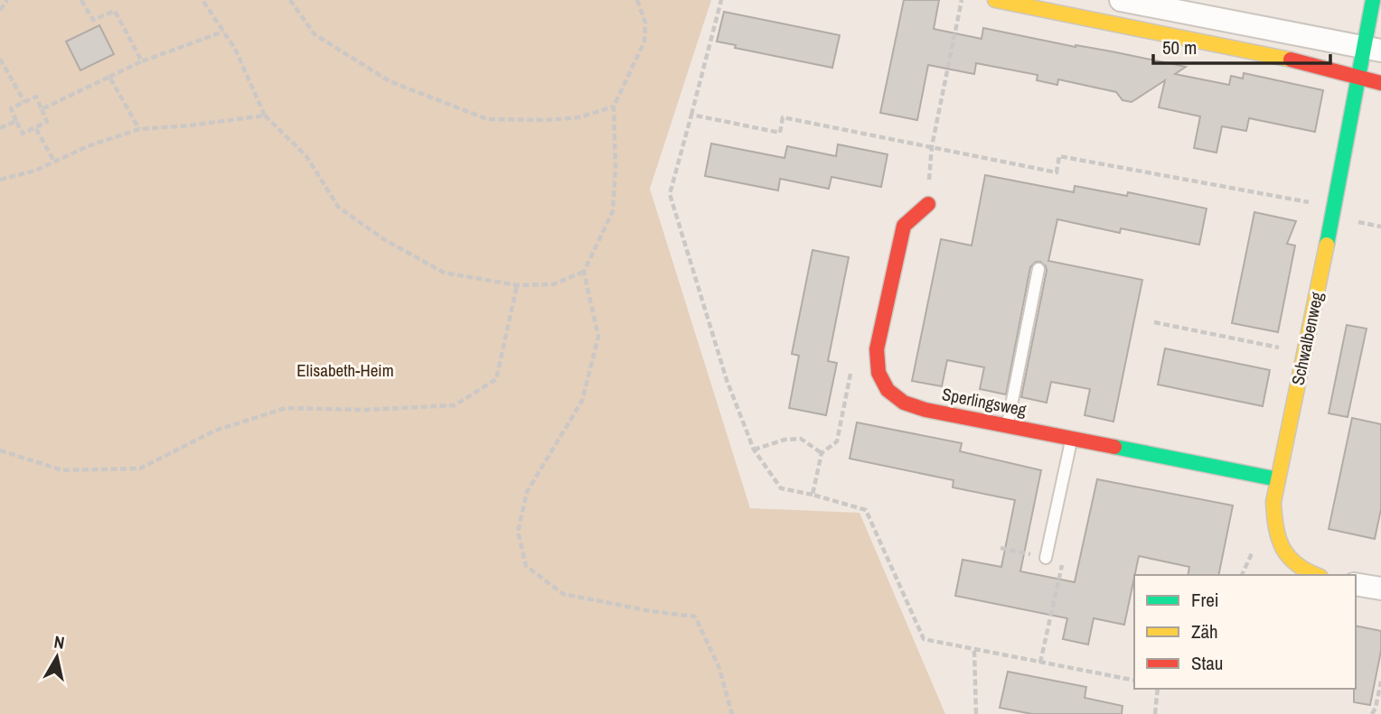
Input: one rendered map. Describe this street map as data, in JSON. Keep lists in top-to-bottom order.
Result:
{
  "streets": {
    "street": ["Schwalbenweg", "Sperlingsweg"]
  },
  "crossings": [
    ["Schwalbenweg", "Sperlingsweg"]
  ],
  "parks": ["Elisabeth-Heim"],
  "legend": ["Frei", "Zäh", "Stau"],
  "scale_bar": "50 m",
  "north": "top"
}
